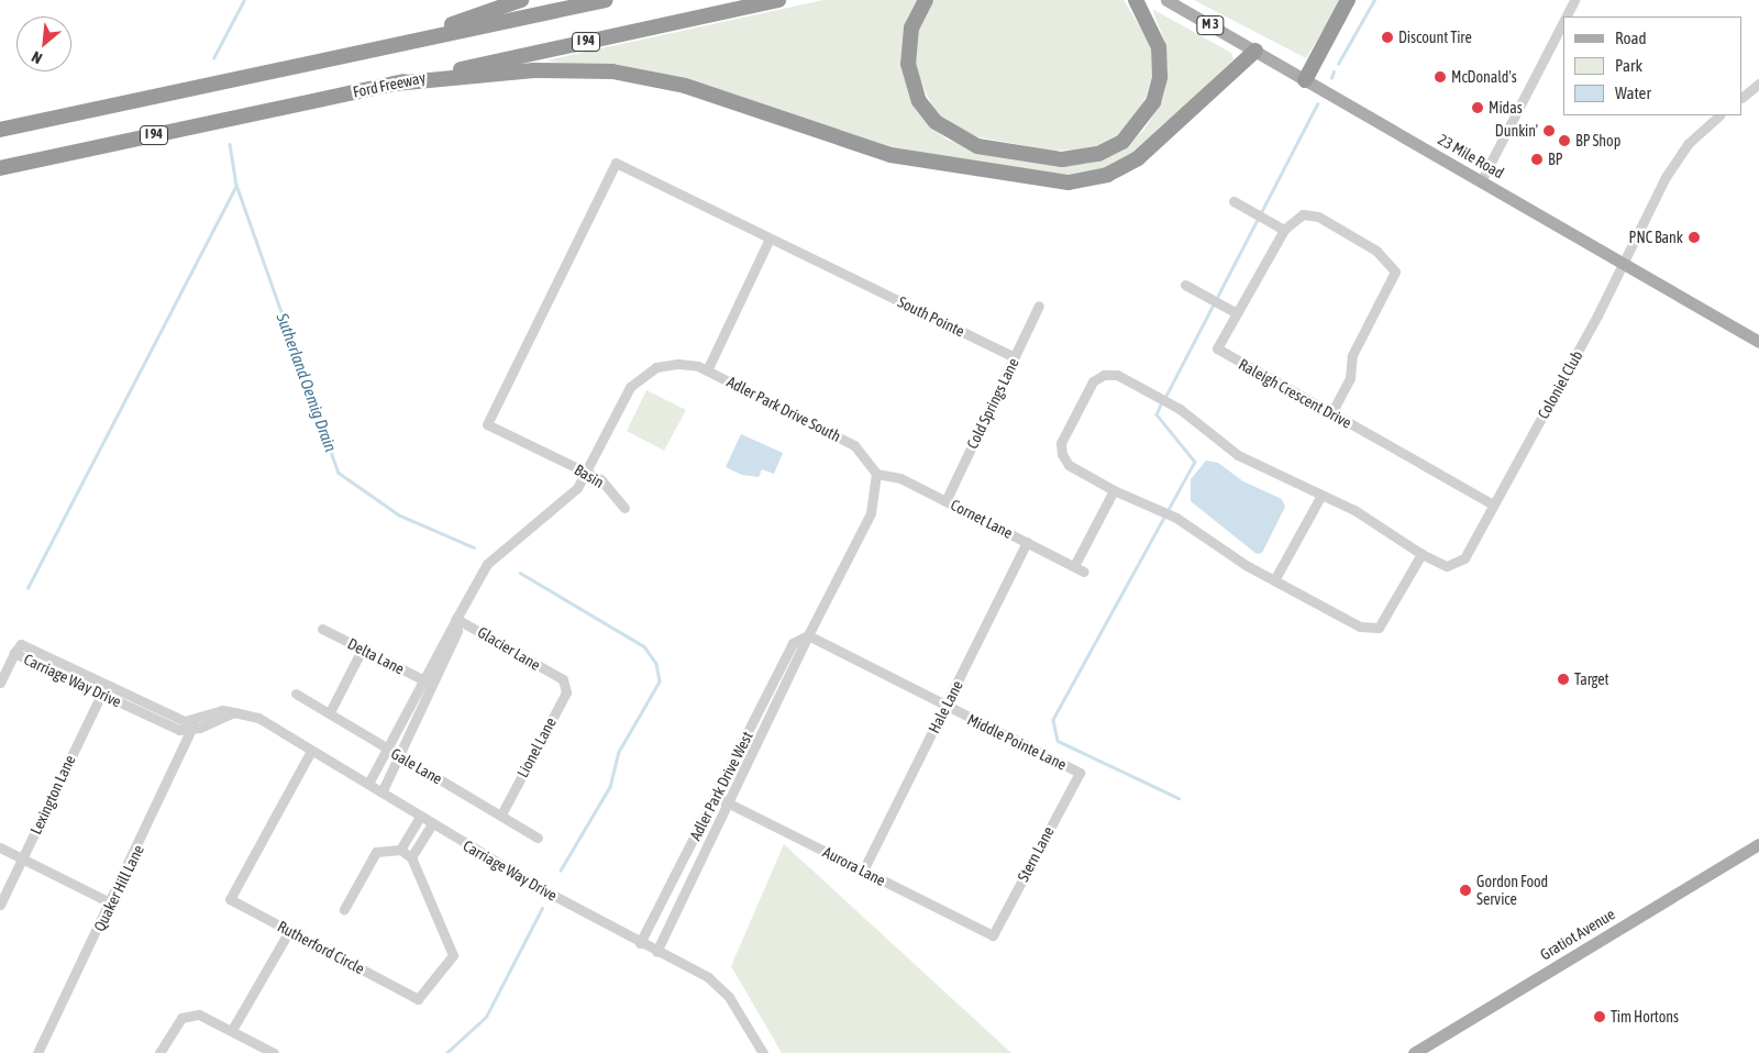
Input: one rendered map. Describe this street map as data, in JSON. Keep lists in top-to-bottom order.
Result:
{
  "streets": {
    "highway": ["I 94", "Ford Freeway"],
    "main road": ["M 3", "23 Mile Road", "Gratiot Avenue"],
    "street": [
      "South Pointe",
      "Coloniel Club",
      "Raleigh Crescent Drive",
      "Cold Springs Lane",
      "Adler Park Drive South",
      "Basin",
      "Cornet Lane",
      "Glacier Lane",
      "Delta Lane",
      "Carriage Way Drive",
      "Hale Lane",
      "Middle Pointe Lane",
      "Lionel Lane",
      "Gale Lane",
      "Adler Park Drive West",
      "Lexington Lane",
      "Stern Lane",
      "Aurora Lane",
      "Quaker Hill Lane",
      "Rutherford Circle"
    ]
  },
  "crossings": [
    ["23 Mile Road", "Coloniel Club"],
    ["South Pointe", "Cold Springs Lane"],
    ["South Pointe", "Basin"],
    ["Coloniel Club", "Raleigh Crescent Drive"],
    ["Cold Springs Lane", "Cornet Lane"],
    ["Adler Park Drive South", "Basin"],
    ["Adler Park Drive South", "Cornet Lane"],
    ["Adler Park Drive South", "Adler Park Drive West"],
    ["Cornet Lane", "Hale Lane"],
    ["Cornet Lane", "Adler Park Drive West"],
    ["Glacier Lane", "Lionel Lane"],
    ["Carriage Way Drive", "Adler Park Drive West"],
    ["Carriage Way Drive", "Lexington Lane"],
    ["Carriage Way Drive", "Quaker Hill Lane"],
    ["Carriage Way Drive", "Rutherford Circle"],
    ["Hale Lane", "Middle Pointe Lane"],
    ["Hale Lane", "Aurora Lane"],
    ["Middle Pointe Lane", "Adler Park Drive West"],
    ["Middle Pointe Lane", "Stern Lane"],
    ["Lionel Lane", "Gale Lane"],
    ["Adler Park Drive West", "Aurora Lane"],
    ["Stern Lane", "Aurora Lane"]
  ],
  "water": ["Sutherland Oemig Drain"],
  "places": [
    "Discount Tire",
    "McDonald's",
    "Midas",
    "Dunkin'",
    "BP Shop",
    "BP",
    "PNC Bank",
    "Target",
    "Gordon Food Service",
    "Tim Hortons"
  ],
  "legend": ["Road", "Park", "Water"],
  "north": "bottom left"
}
